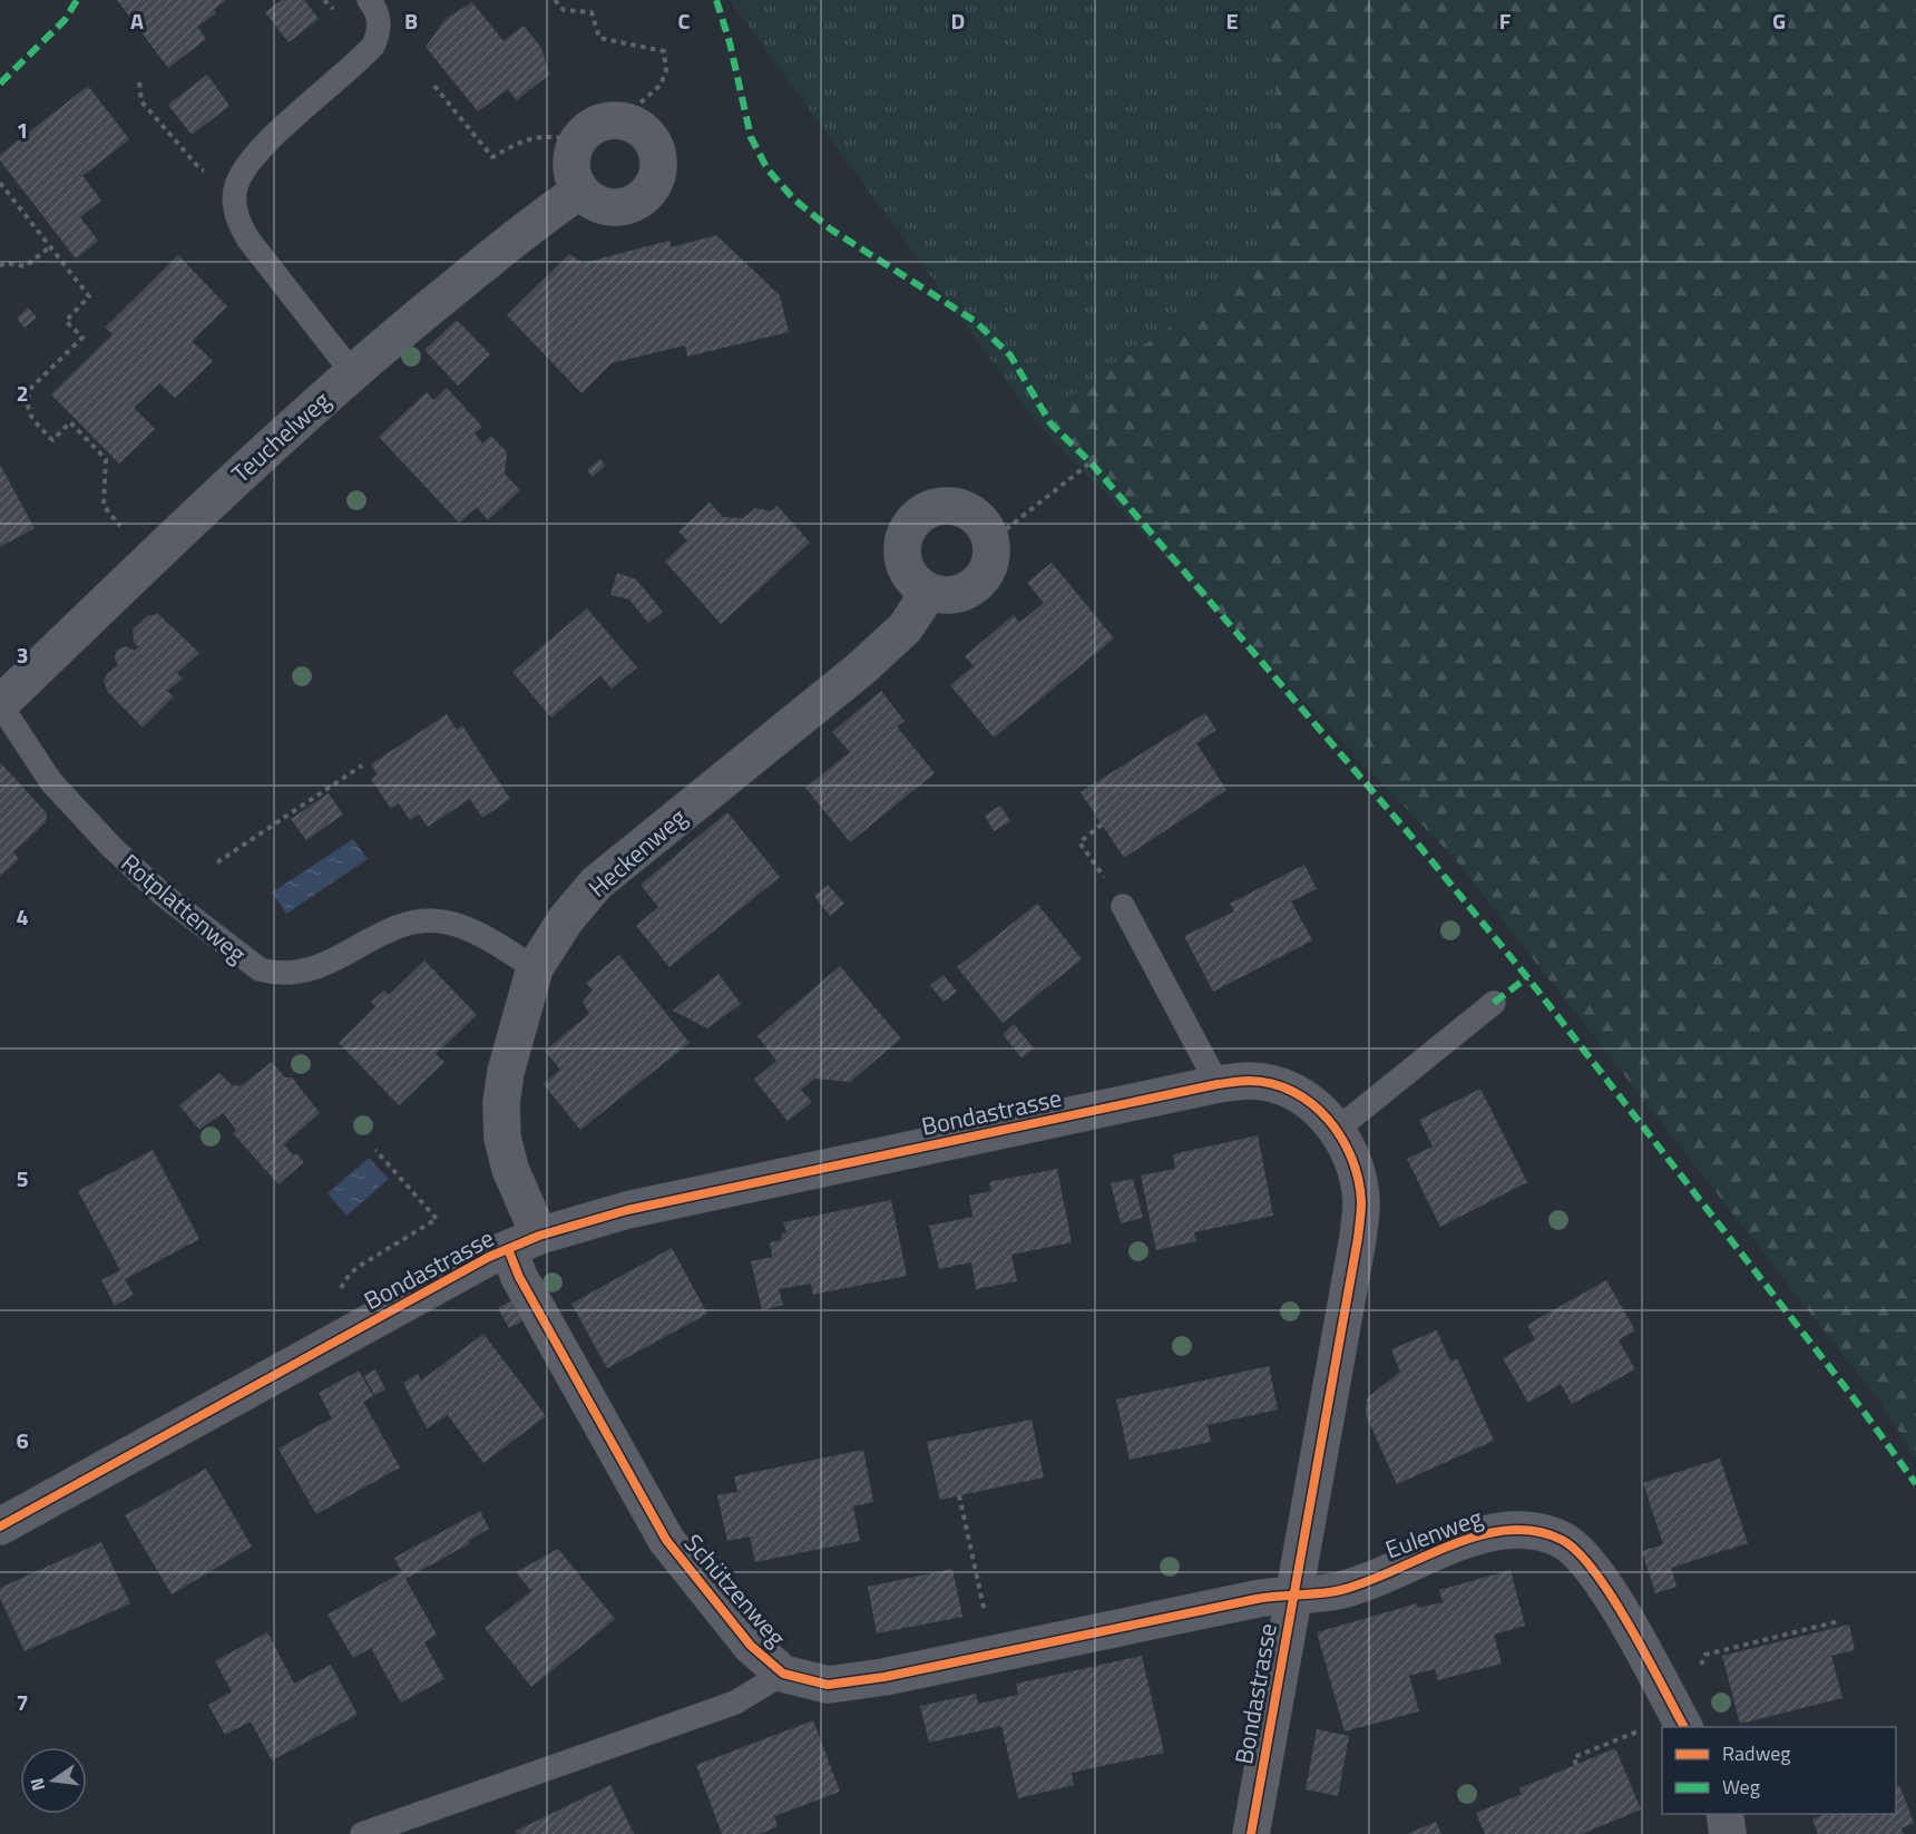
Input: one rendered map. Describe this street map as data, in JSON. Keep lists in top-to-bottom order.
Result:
{
  "streets": {
    "street": [
      "Teuchelweg",
      "Heckenweg",
      "Bondastrasse",
      "Eulenweg",
      "Schützenweg"
    ],
    "lane": ["Rotplattenweg"]
  },
  "crossings": [
    ["Teuchelweg", "Rotplattenweg"],
    ["Heckenweg", "Rotplattenweg"],
    ["Heckenweg", "Bondastrasse"],
    ["Heckenweg", "Schützenweg"],
    ["Bondastrasse", "Eulenweg"],
    ["Bondastrasse", "Schützenweg"],
    ["Eulenweg", "Schützenweg"]
  ],
  "legend": ["Radweg", "Weg"],
  "north": "left",
  "grid": {
    "columns": [
      "A",
      "B",
      "C",
      "D",
      "E",
      "F",
      "G"
    ],
    "rows": [
      "1",
      "2",
      "3",
      "4",
      "5",
      "6",
      "7"
    ]
  }
}
